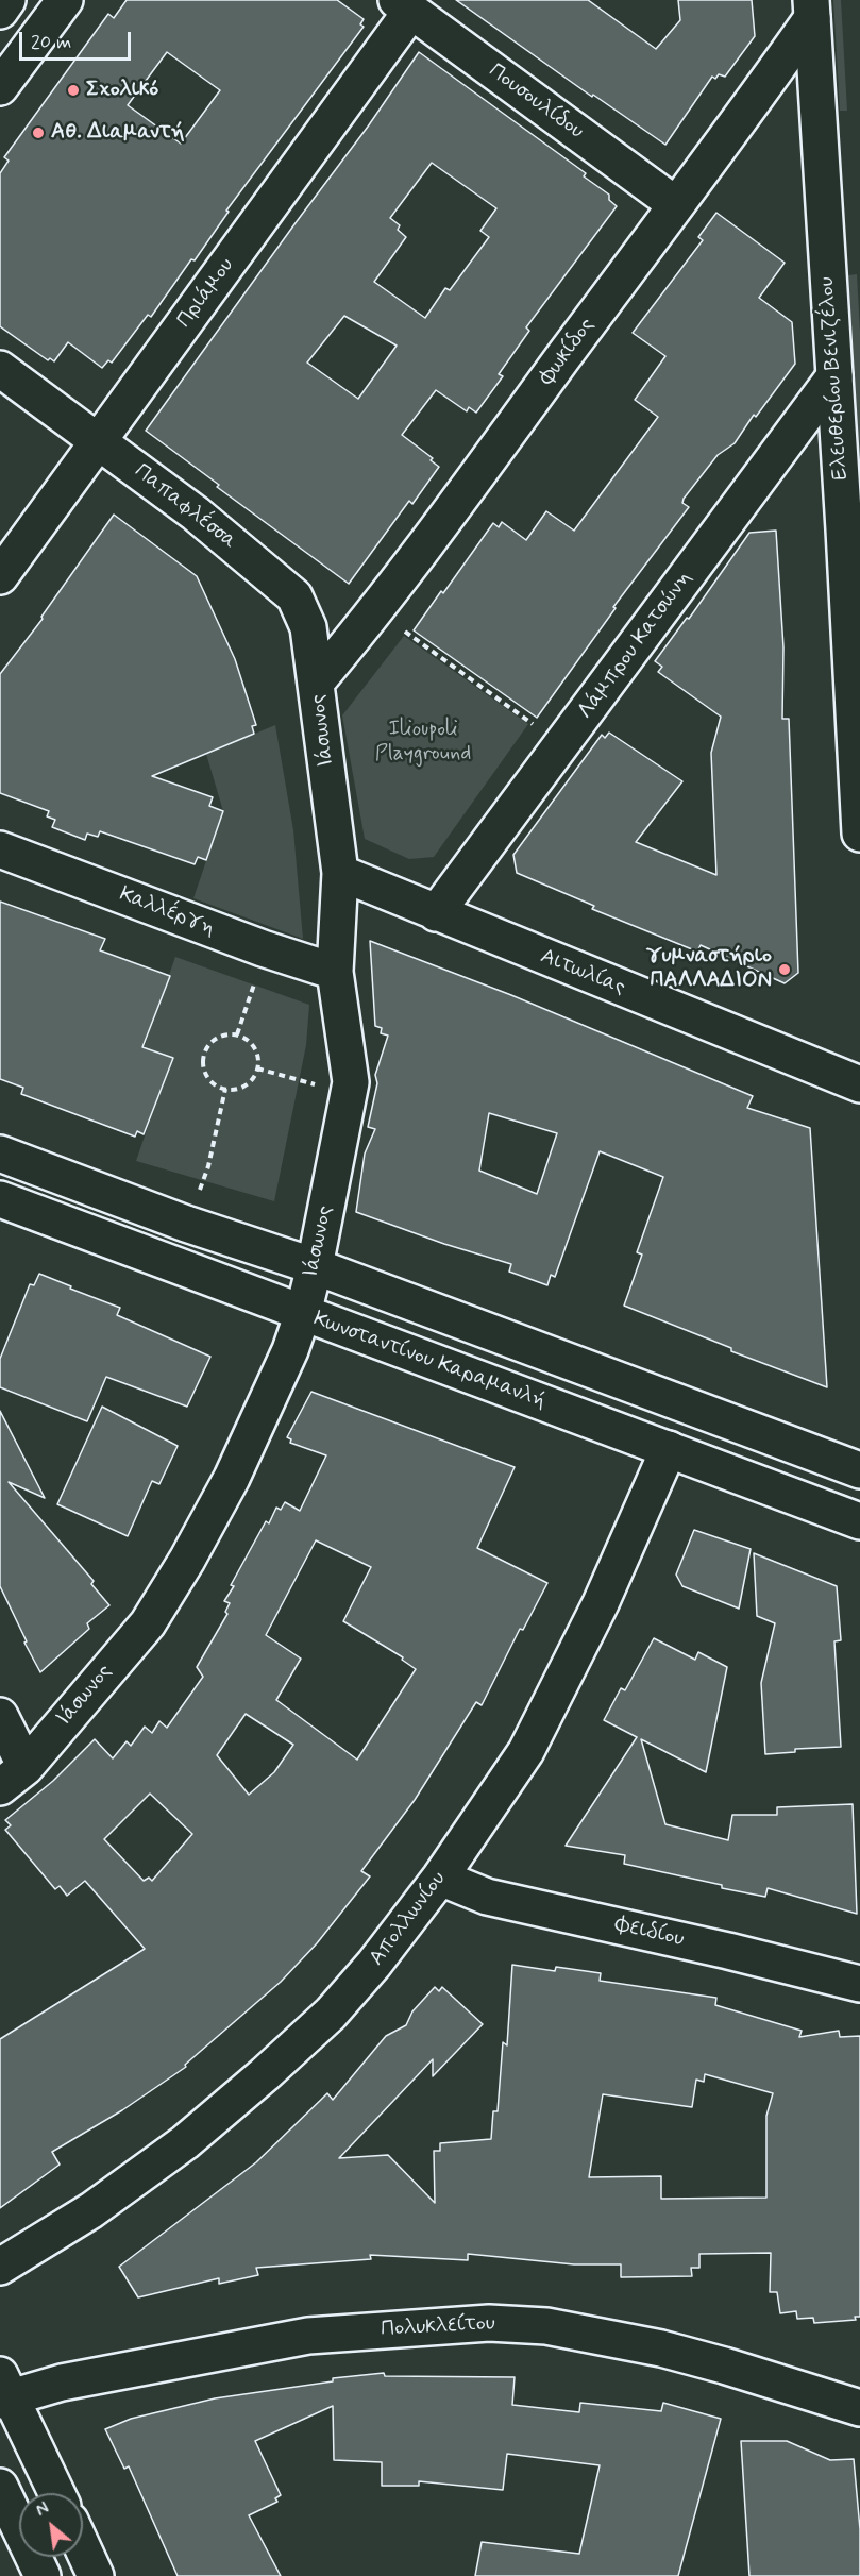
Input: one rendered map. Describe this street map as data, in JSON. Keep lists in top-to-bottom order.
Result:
{
  "streets": {
    "street": [
      "Πουσουλίδου",
      "Πριάμου",
      "Φωκίδος",
      "Ελευθερίου Βενιζέλου",
      "Παπαφλέσσα",
      "Λάμπρου Κατσώνη",
      "Ιάσωνος",
      "Καλλέργη",
      "Αιτωλίας",
      "Κωνσταντίνου Καραμανλή",
      "Απολλωνίου",
      "Φειδίου",
      "Πολυκλείτου"
    ]
  },
  "crossings": [
    ["Πουσουλίδου", "Πριάμου"],
    ["Πουσουλίδου", "Φωκίδος"],
    ["Πριάμου", "Παπαφλέσσα"],
    ["Φωκίδος", "Ελευθερίου Βενιζέλου"],
    ["Φωκίδος", "Παπαφλέσσα"],
    ["Φωκίδος", "Ιάσωνος"],
    ["Ελευθερίου Βενιζέλου", "Λάμπρου Κατσώνη"],
    ["Παπαφλέσσα", "Ιάσωνος"],
    ["Λάμπρου Κατσώνη", "Αιτωλίας"],
    ["Ιάσωνος", "Καλλέργη"],
    ["Ιάσωνος", "Αιτωλίας"],
    ["Ιάσωνος", "Κωνσταντίνου Καραμανλή"],
    ["Κωνσταντίνου Καραμανλή", "Απολλωνίου"],
    ["Απολλωνίου", "Φειδίου"]
  ],
  "parks": ["Ilioupoli Playground"],
  "places": ["Σχολικό", "Αθ. Διαμαντή", "γυμναστήριο ΠΑΛΛΑΔΙΟΝ"],
  "scale_bar": "20 m",
  "north": "top left"
}
